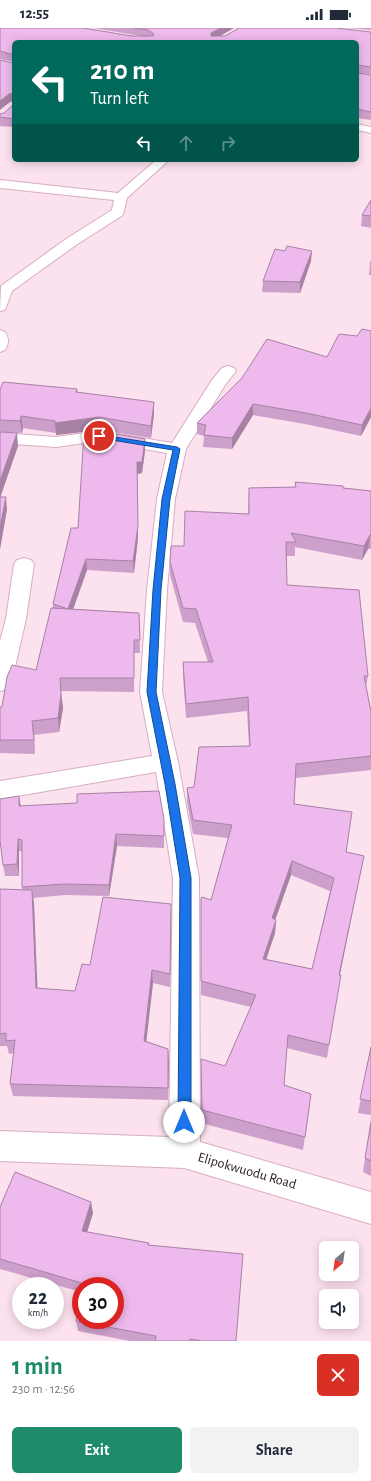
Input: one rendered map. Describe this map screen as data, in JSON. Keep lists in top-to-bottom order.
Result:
{
  "streets": {
    "street": ["Elipokwuodu Road"]
  },
  "north": "bottom left",
  "page": {
    "status": "12:55",
    "turn": ["210 m", "Turn left"],
    "speed": "22 km/h",
    "limit": "30",
    "heading": ["1 min", "230 m · 12:56"],
    "buttons": ["Exit", "Share"]
  }
}
